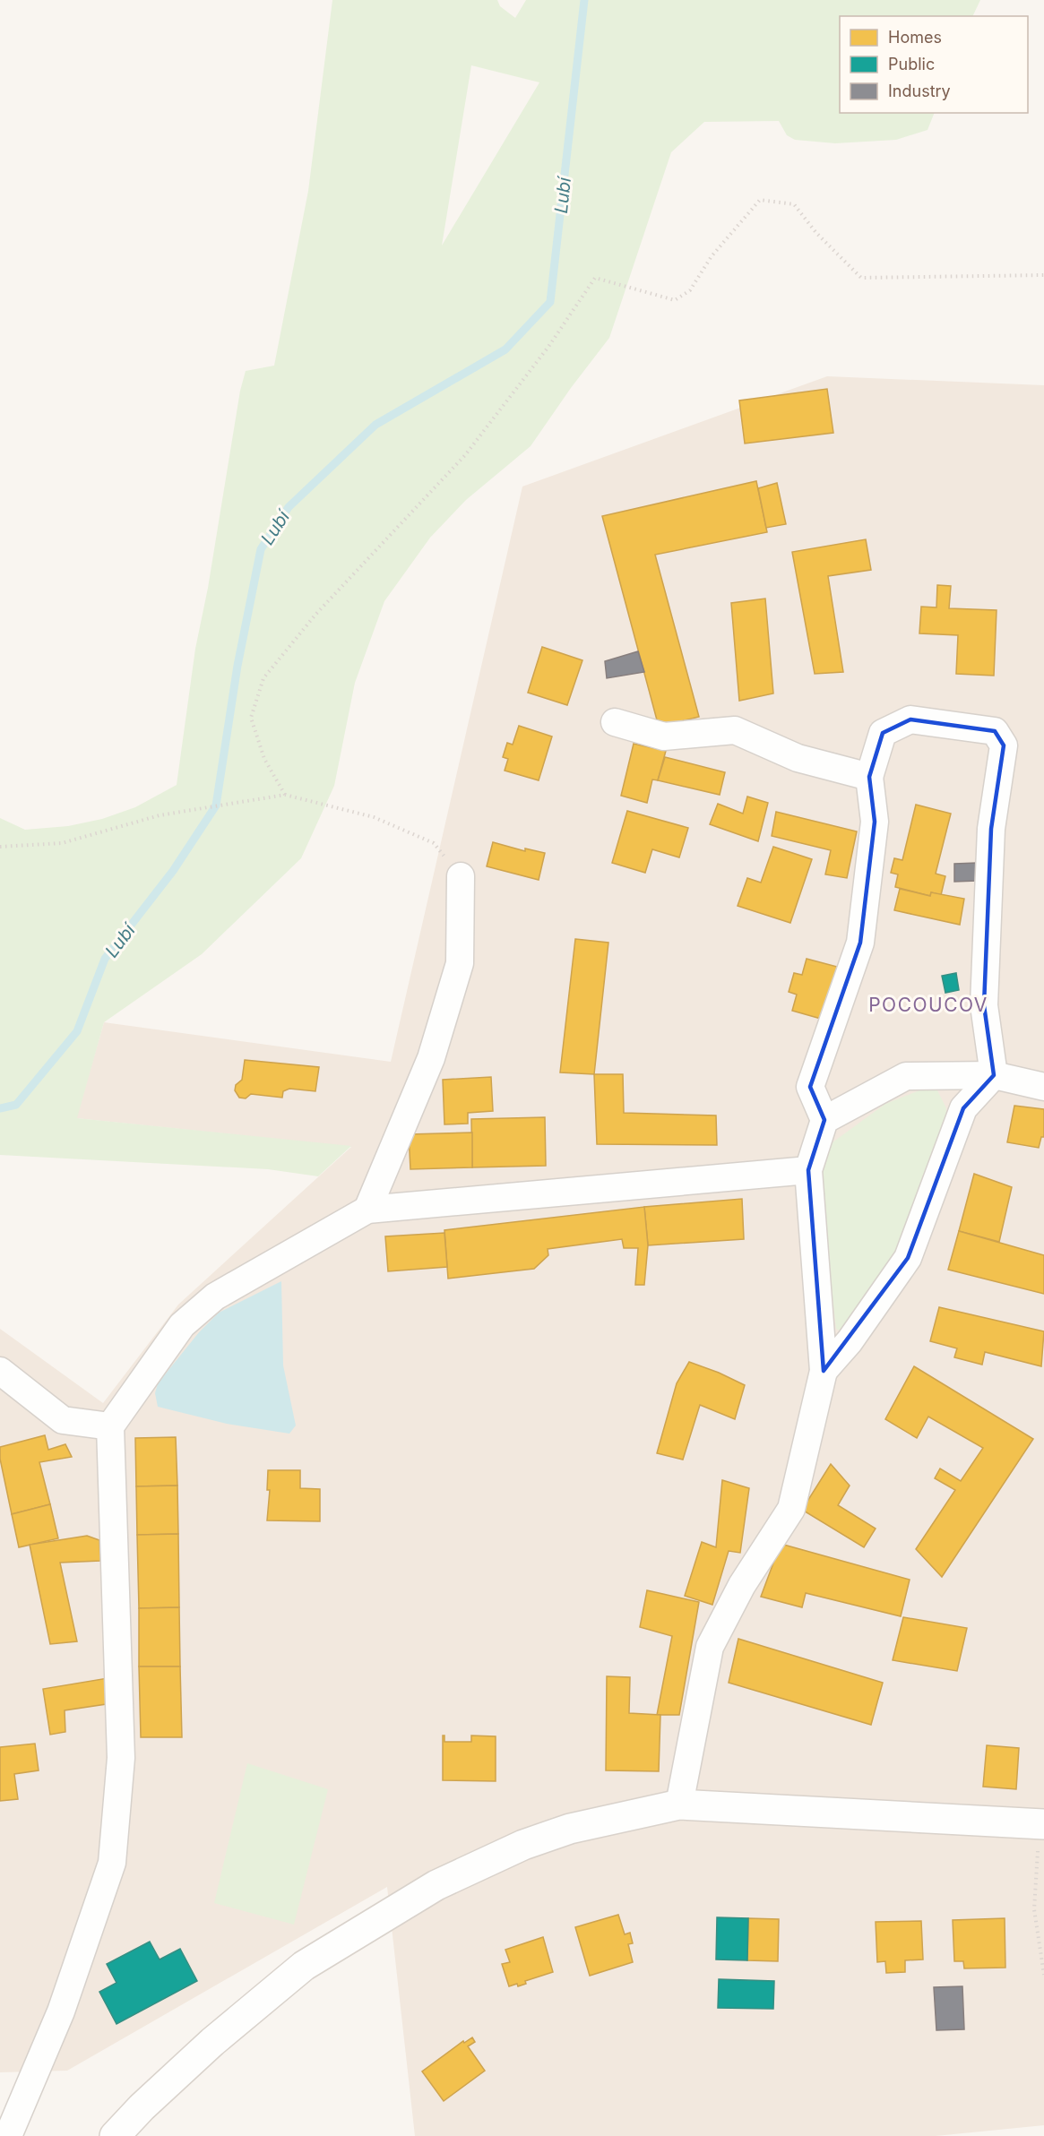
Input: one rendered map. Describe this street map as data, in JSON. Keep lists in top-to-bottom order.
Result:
{
  "districts": ["POCOUCOV"],
  "water": ["Lubí"],
  "legend": ["Homes", "Public", "Industry"]
}
